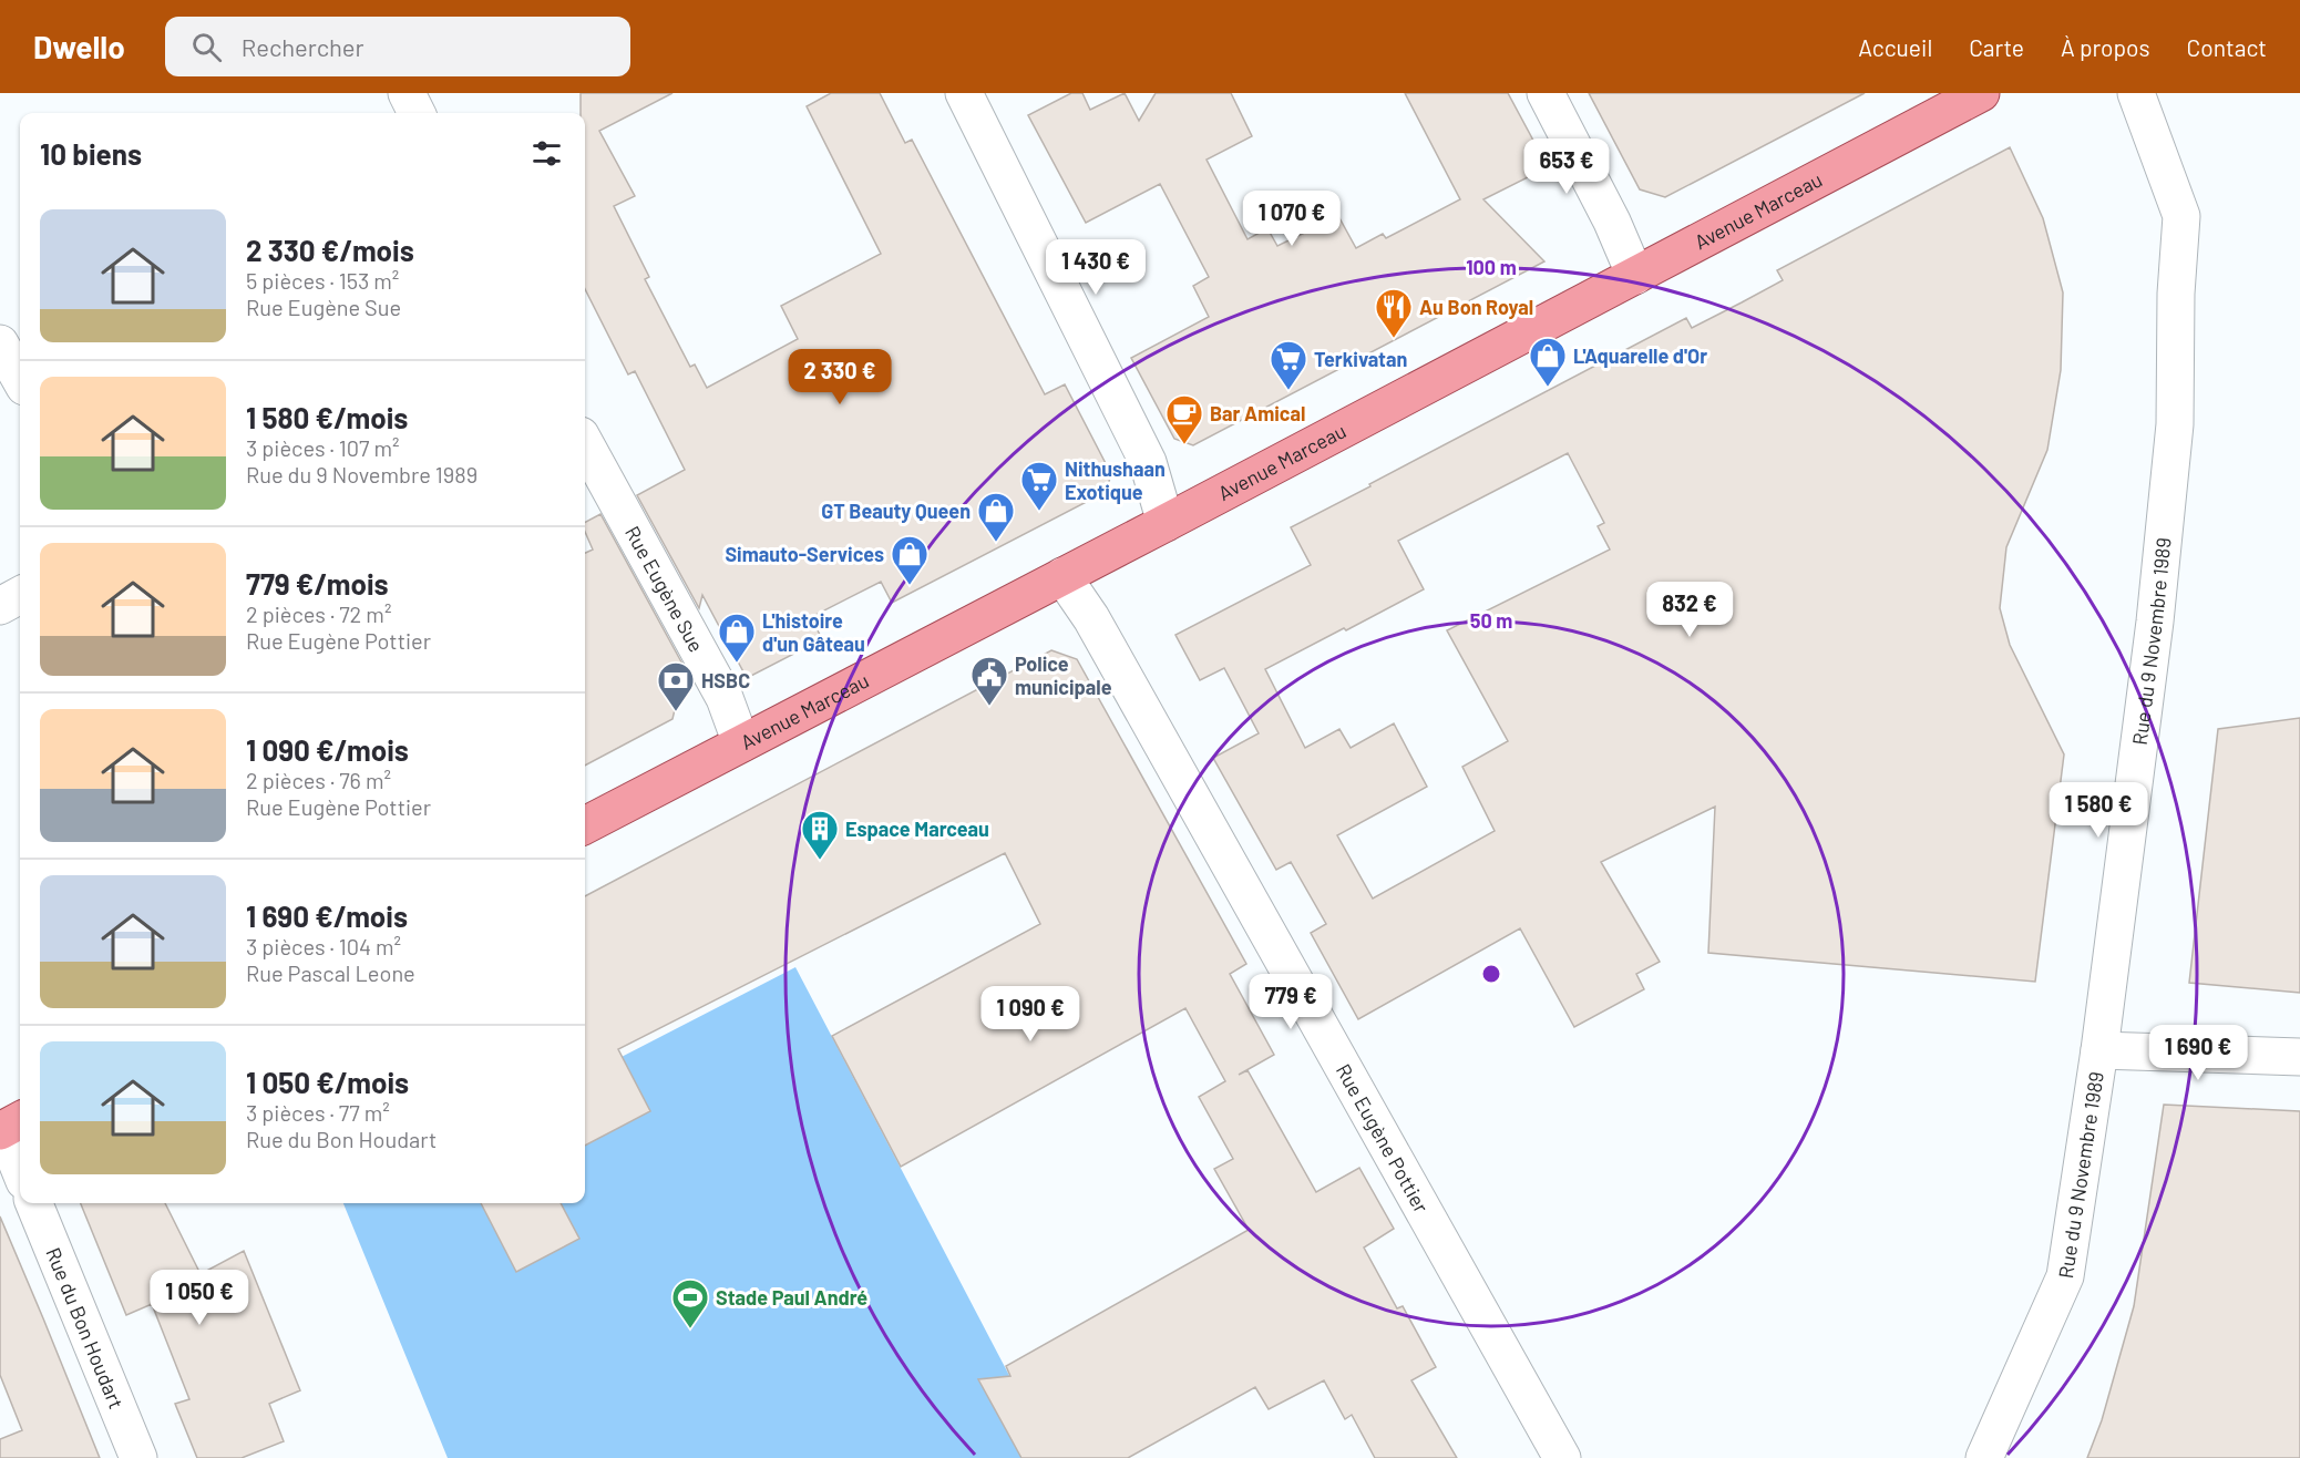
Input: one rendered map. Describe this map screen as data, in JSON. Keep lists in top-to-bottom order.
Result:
{
  "streets": {
    "main road": ["Avenue Marceau"],
    "street": [
      "Rue Eugène Sue",
      "Rue du 9 Novembre 1989",
      "Rue Eugène Pottier",
      "Rue du Bon Houdart"
    ]
  },
  "crossings": [
    ["Avenue Marceau", "Rue Eugène Sue"],
    ["Avenue Marceau", "Rue Eugène Pottier"]
  ],
  "places": {
    "restaurant": ["Au Bon Royal"],
    "shop": [
      "L'Aquarelle d'Or",
      "GT Beauty Queen",
      "Simauto-Services",
      "L'histoire d'un Gâteau"
    ],
    "supermarket": ["Terkivatan", "Nithushaan Exotique"],
    "cafe": ["Bar Amical"],
    "public building": ["Police municipale"],
    "bank": ["HSBC"],
    "building": ["Espace Marceau"],
    "sports": ["Stade Paul André"]
  },
  "page": {
    "header": "Dwello",
    "search": "Rechercher",
    "nav": [
      "Accueil",
      "Carte",
      "À propos",
      "Contact"
    ],
    "heading": "10 biens",
    "price": [
      "653 €",
      "1 070 €",
      "1 430 €",
      "2 330 €",
      "832 €",
      "1 580 €",
      "779 €",
      "1 090 €",
      "1 690 €",
      "1 050 €"
    ],
    "list": [
      {
        "name": "2 330 €/mois",
        "note": "5 pièces · 153 m² · Rue Eugène Sue"
      },
      {
        "name": "1 580 €/mois",
        "note": "3 pièces · 107 m² · Rue du 9 Novembre 1989"
      },
      {
        "name": "779 €/mois",
        "note": "2 pièces · 72 m² · Rue Eugène Pottier"
      },
      {
        "name": "1 090 €/mois",
        "note": "2 pièces · 76 m² · Rue Eugène Pottier"
      },
      {
        "name": "1 690 €/mois",
        "note": "3 pièces · 104 m² · Rue Pascal Leone"
      },
      {
        "name": "1 050 €/mois",
        "note": "3 pièces · 77 m² · Rue du Bon Houdart"
      }
    ]
  },
  "rings": ["100 m", "50 m"]
}
